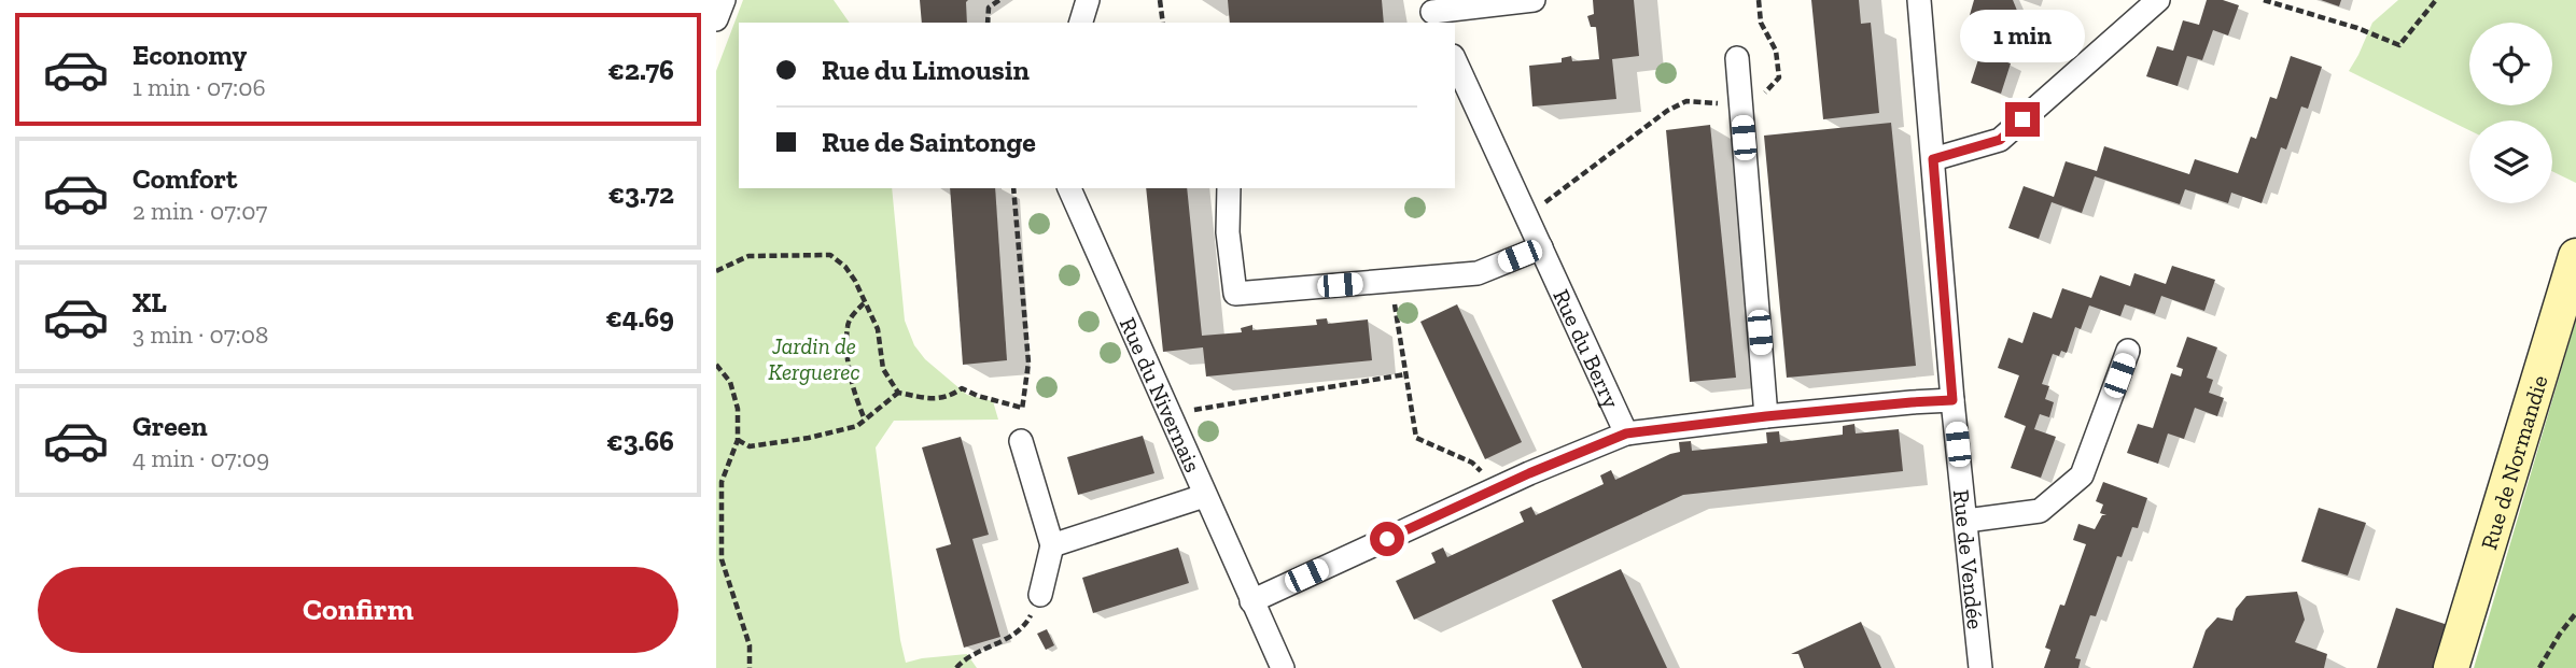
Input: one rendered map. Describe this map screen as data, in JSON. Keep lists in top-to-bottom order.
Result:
{
  "streets": {
    "street": [
      "Rue du Berry",
      "Rue du Nivernais",
      "Rue de Normandie",
      "Rue de Vendée"
    ]
  },
  "parks": ["Jardin de Kerguerec"],
  "page": {
    "bubble": "1 min",
    "list": [
      {
        "name": "Economy",
        "note": "1 min · 07:06",
        "value": "€2.76"
      },
      {
        "name": "Comfort",
        "note": "2 min · 07:07",
        "value": "€3.72"
      },
      {
        "name": "XL",
        "note": "3 min · 07:08",
        "value": "€4.69"
      },
      {
        "name": "Green",
        "note": "4 min · 07:09",
        "value": "€3.66"
      }
    ],
    "banner": ["Rue du Limousin", "Rue de Saintonge"],
    "buttons": "Confirm"
  }
}
